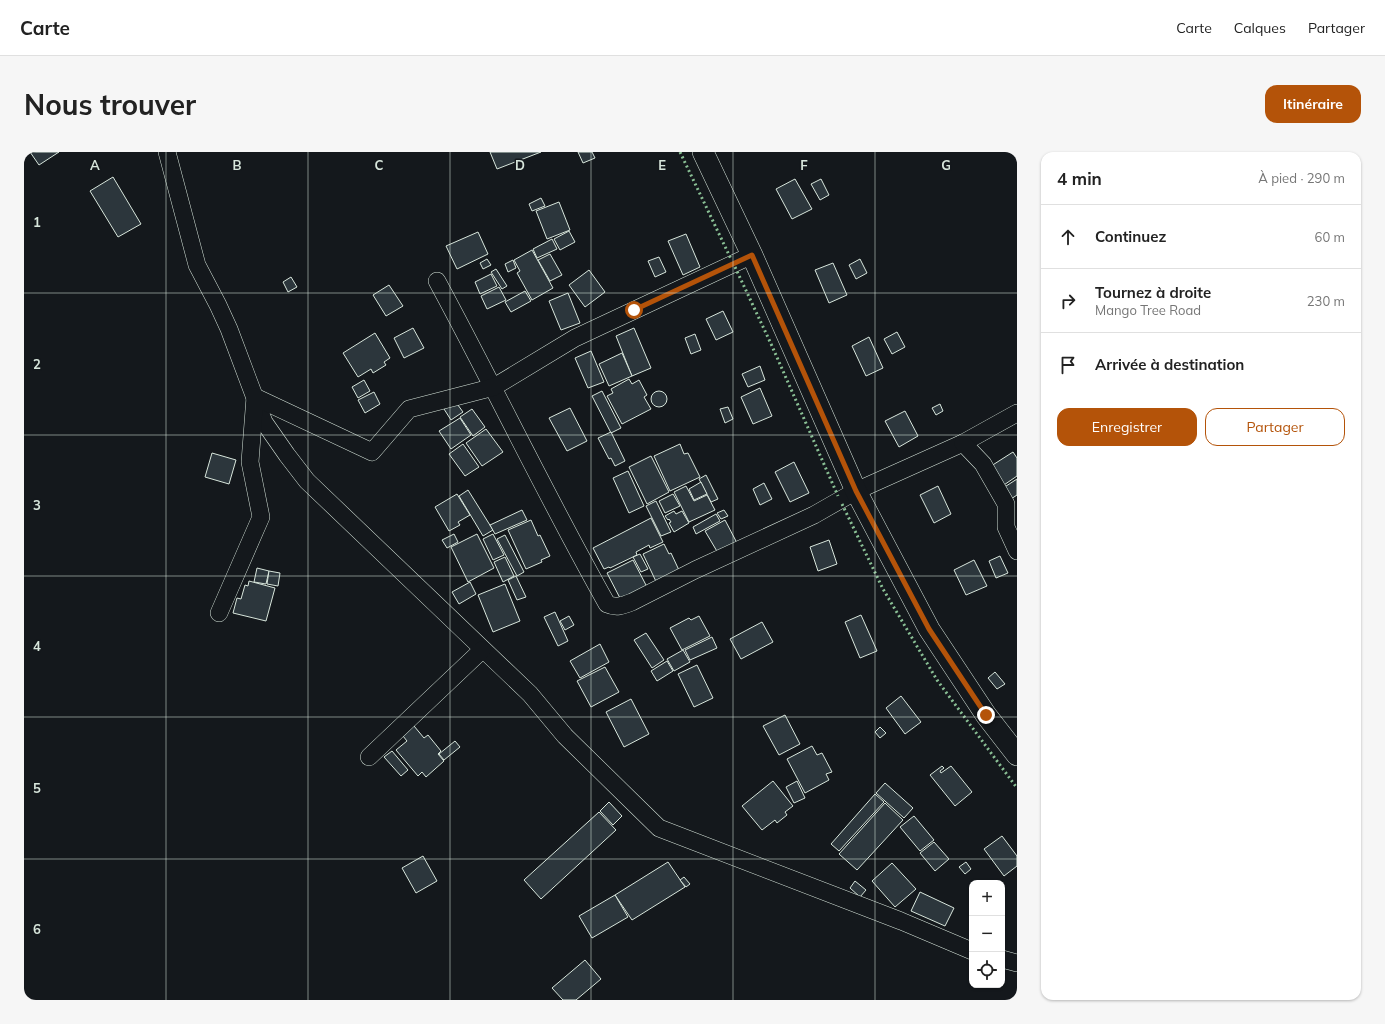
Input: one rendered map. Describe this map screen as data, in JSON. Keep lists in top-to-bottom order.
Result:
{
  "page": {
    "header": "Carte",
    "nav": ["Carte", "Calques", "Partager"],
    "buttons": [
      "Itinéraire",
      ["Enregistrer", "Partager"]
    ],
    "title": "Nous trouver",
    "heading": ["4 min", "À pied · 290 m"],
    "list": [
      ["Continuez", "60 m"],
      ["Tournez à droite", "Mango Tree Road", "230 m"],
      "Arrivée à destination"
    ],
    "map_buttons": ["+", "−"]
  },
  "grid": {
    "columns": [
      "A",
      "B",
      "C",
      "D",
      "E",
      "F",
      "G"
    ],
    "rows": [
      "1",
      "2",
      "3",
      "4",
      "5",
      "6"
    ]
  }
}
